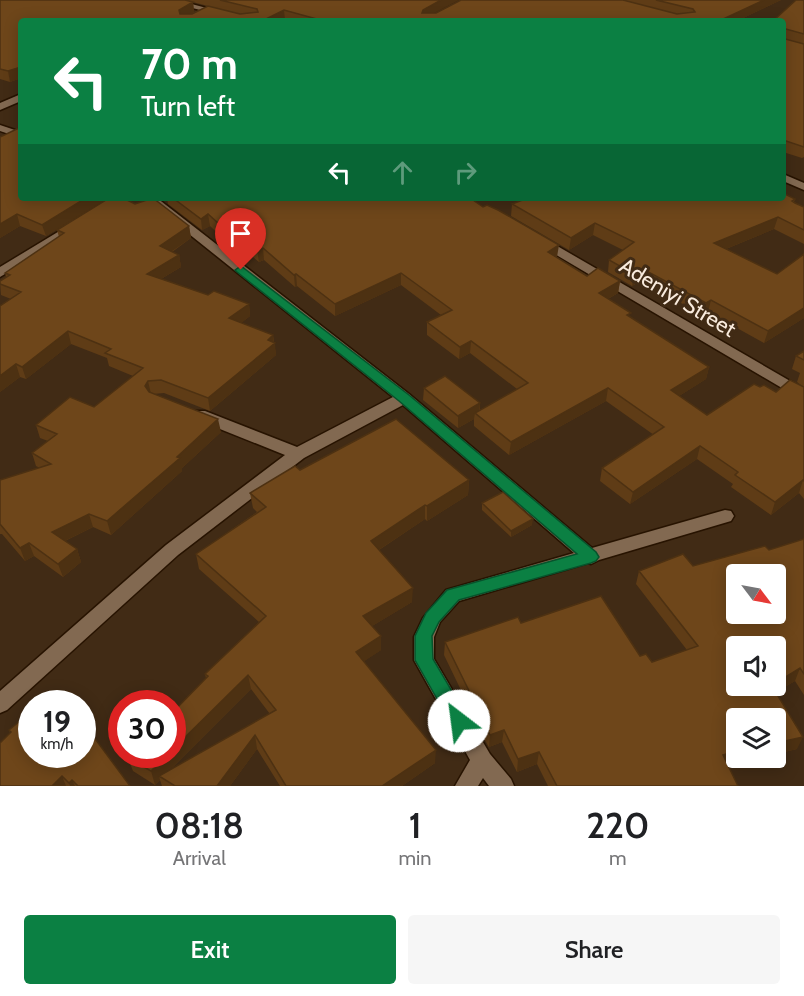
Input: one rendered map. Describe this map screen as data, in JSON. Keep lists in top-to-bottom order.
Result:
{
  "streets": {
    "street": ["Adeniyi Street"]
  },
  "north": "bottom right",
  "page": {
    "turn": ["70 m", "Turn left"],
    "speed": "19 km/h",
    "limit": "30",
    "eta": [
      "08:18",
      "Arrival",
      "1",
      "min",
      "220",
      "m"
    ],
    "buttons": ["Exit", "Share"]
  }
}
